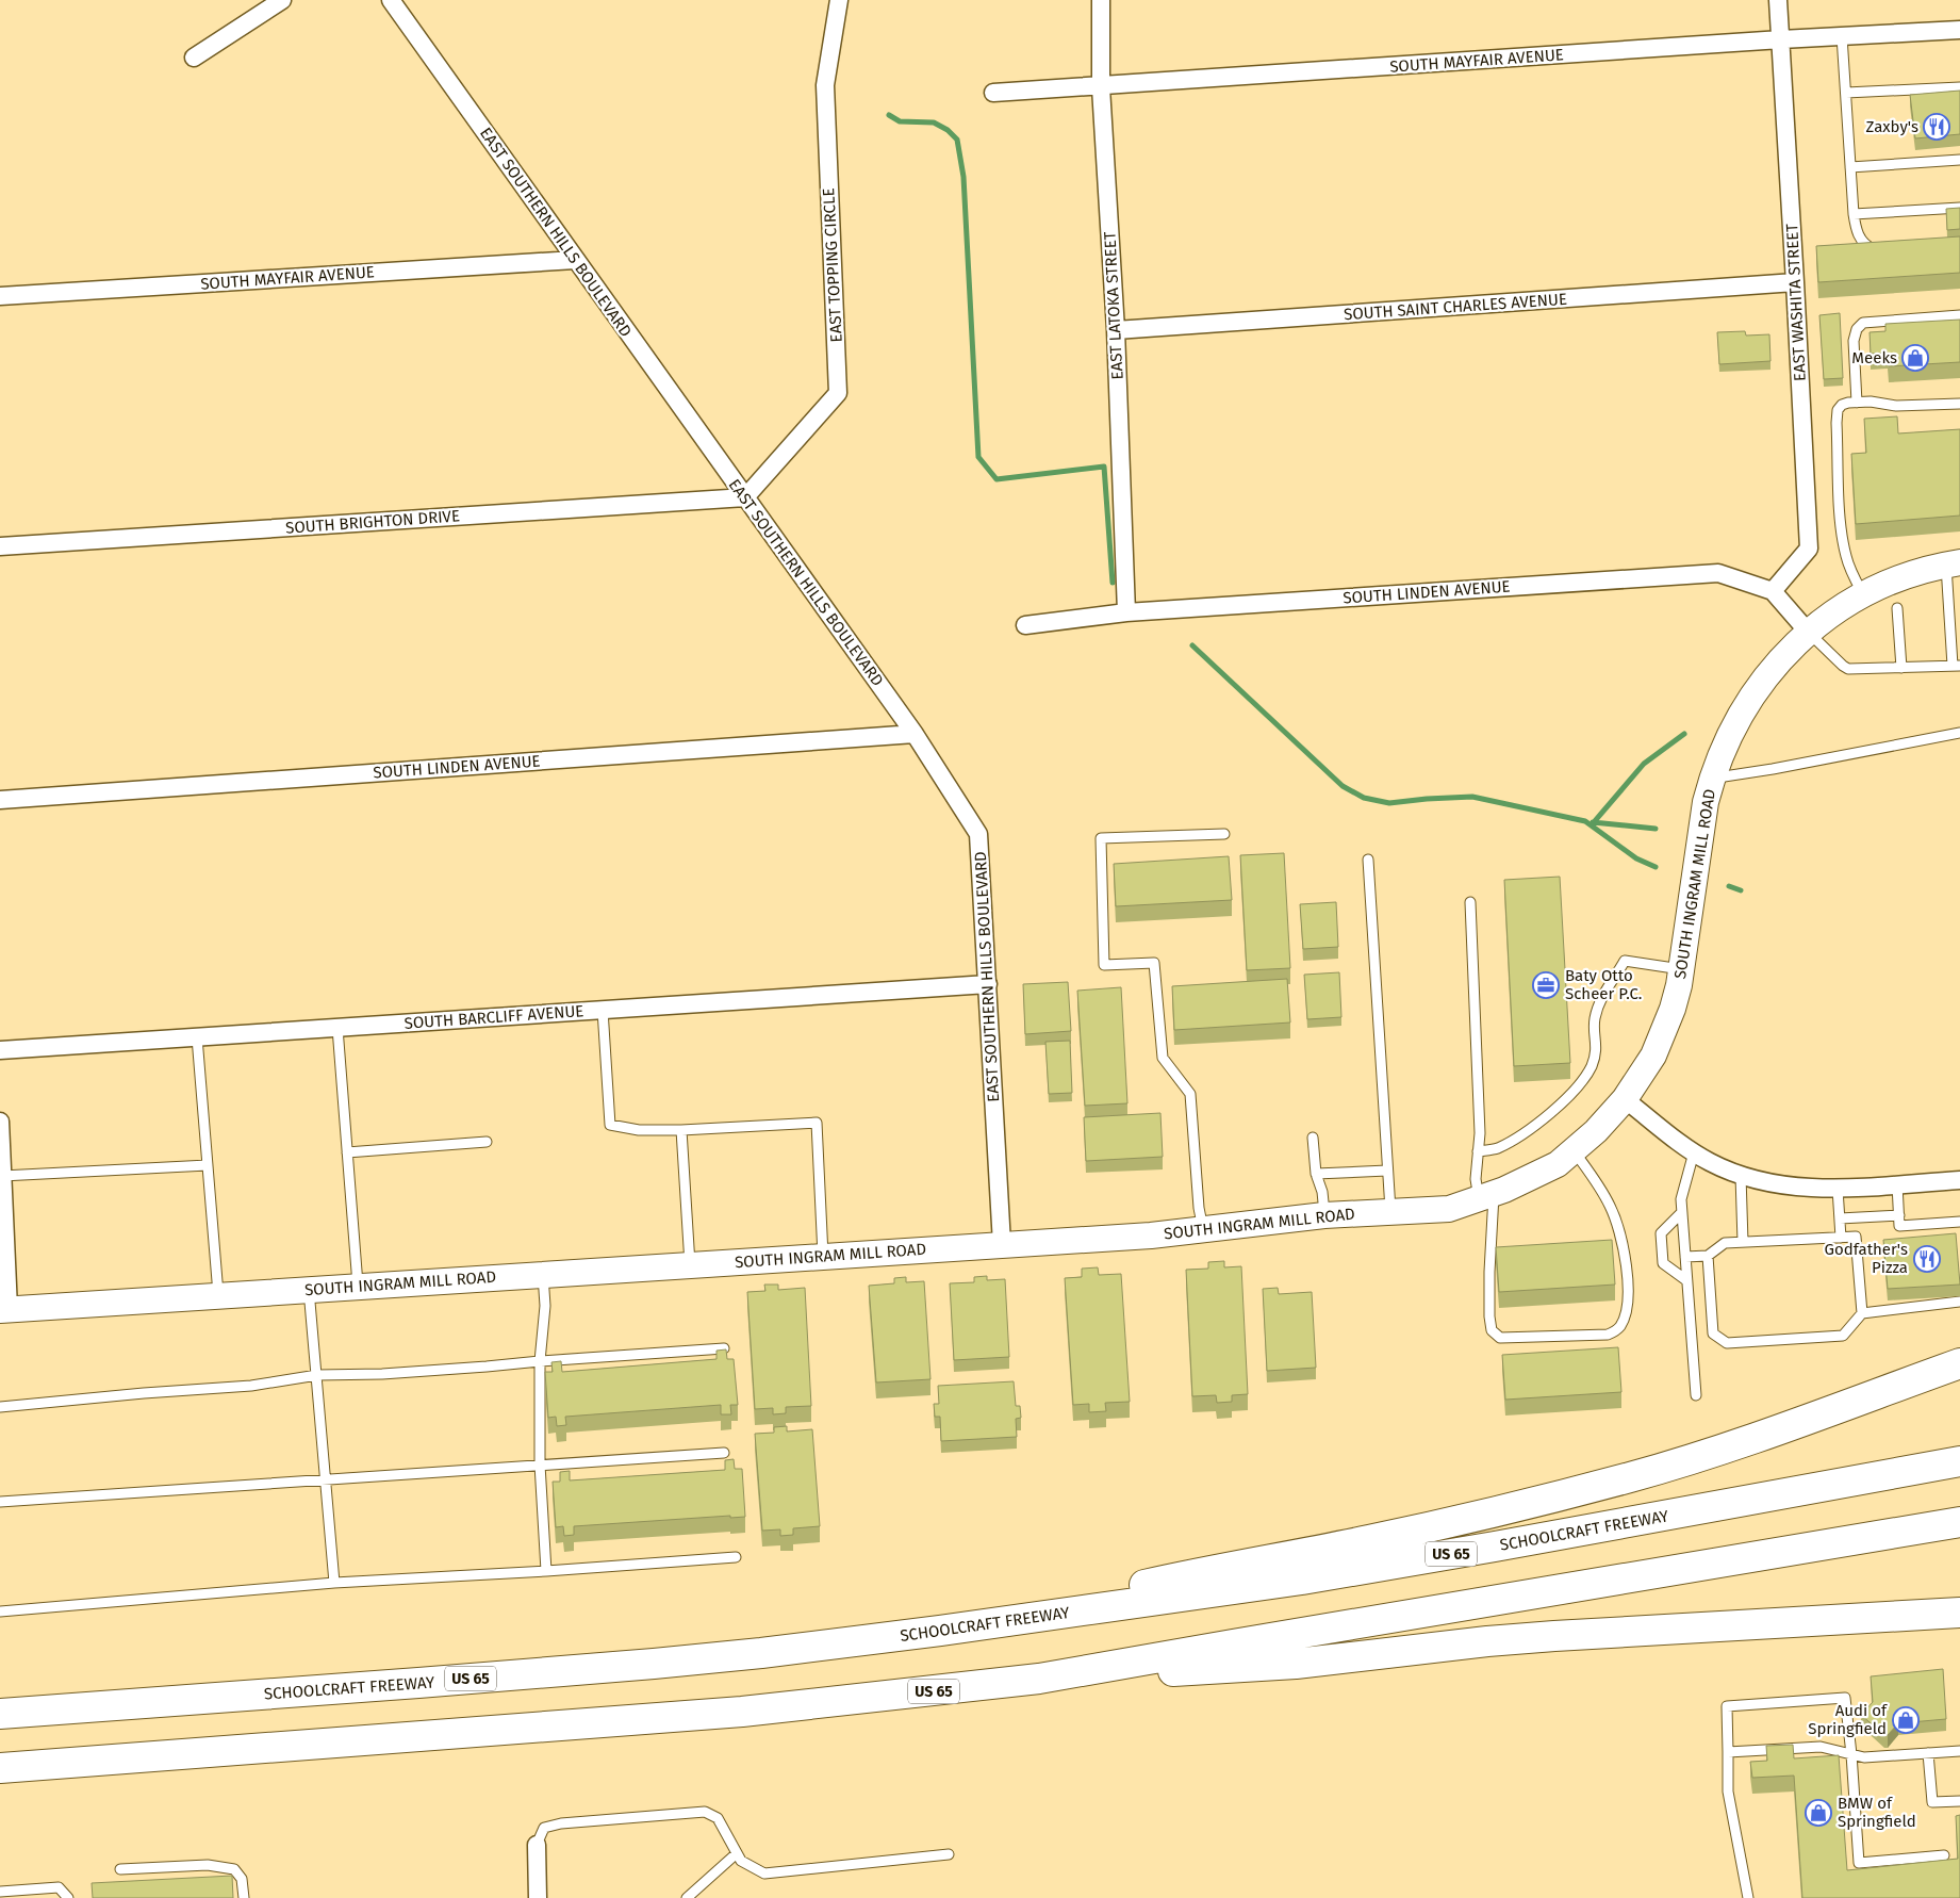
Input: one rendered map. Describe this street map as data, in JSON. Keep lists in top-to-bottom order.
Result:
{
  "streets": {
    "highway": ["SCHOOLCRAFT FREEWAY", "US 65"],
    "street": [
      "SOUTH MAYFAIR AVENUE",
      "EAST SOUTHERN HILLS BOULEVARD",
      "EAST TOPPING CIRCLE",
      "EAST WASHITA STREET",
      "EAST LATOKA STREET",
      "SOUTH SAINT CHARLES AVENUE",
      "SOUTH BRIGHTON DRIVE",
      "SOUTH LINDEN AVENUE",
      "SOUTH INGRAM MILL ROAD",
      "SOUTH BARCLIFF AVENUE"
    ]
  },
  "crossings": [
    ["SOUTH MAYFAIR AVENUE", "EAST SOUTHERN HILLS BOULEVARD"],
    ["SOUTH MAYFAIR AVENUE", "EAST WASHITA STREET"],
    ["SOUTH MAYFAIR AVENUE", "EAST LATOKA STREET"],
    ["EAST SOUTHERN HILLS BOULEVARD", "EAST TOPPING CIRCLE"],
    ["EAST SOUTHERN HILLS BOULEVARD", "SOUTH BRIGHTON DRIVE"],
    ["EAST SOUTHERN HILLS BOULEVARD", "SOUTH LINDEN AVENUE"],
    ["EAST SOUTHERN HILLS BOULEVARD", "SOUTH INGRAM MILL ROAD"],
    ["EAST SOUTHERN HILLS BOULEVARD", "SOUTH BARCLIFF AVENUE"],
    ["EAST TOPPING CIRCLE", "SOUTH BRIGHTON DRIVE"],
    ["EAST WASHITA STREET", "SOUTH SAINT CHARLES AVENUE"],
    ["EAST WASHITA STREET", "SOUTH LINDEN AVENUE"],
    ["EAST LATOKA STREET", "SOUTH SAINT CHARLES AVENUE"],
    ["EAST LATOKA STREET", "SOUTH LINDEN AVENUE"],
    ["SOUTH LINDEN AVENUE", "SOUTH INGRAM MILL ROAD"]
  ],
  "places": {
    "restaurant": ["Zaxby's", "Godfather's Pizza"],
    "shop": ["Meeks", "Audi of Springfield", "BMW of Springfield"],
    "office": ["Baty Otto Scheer P.C."]
  }
}
